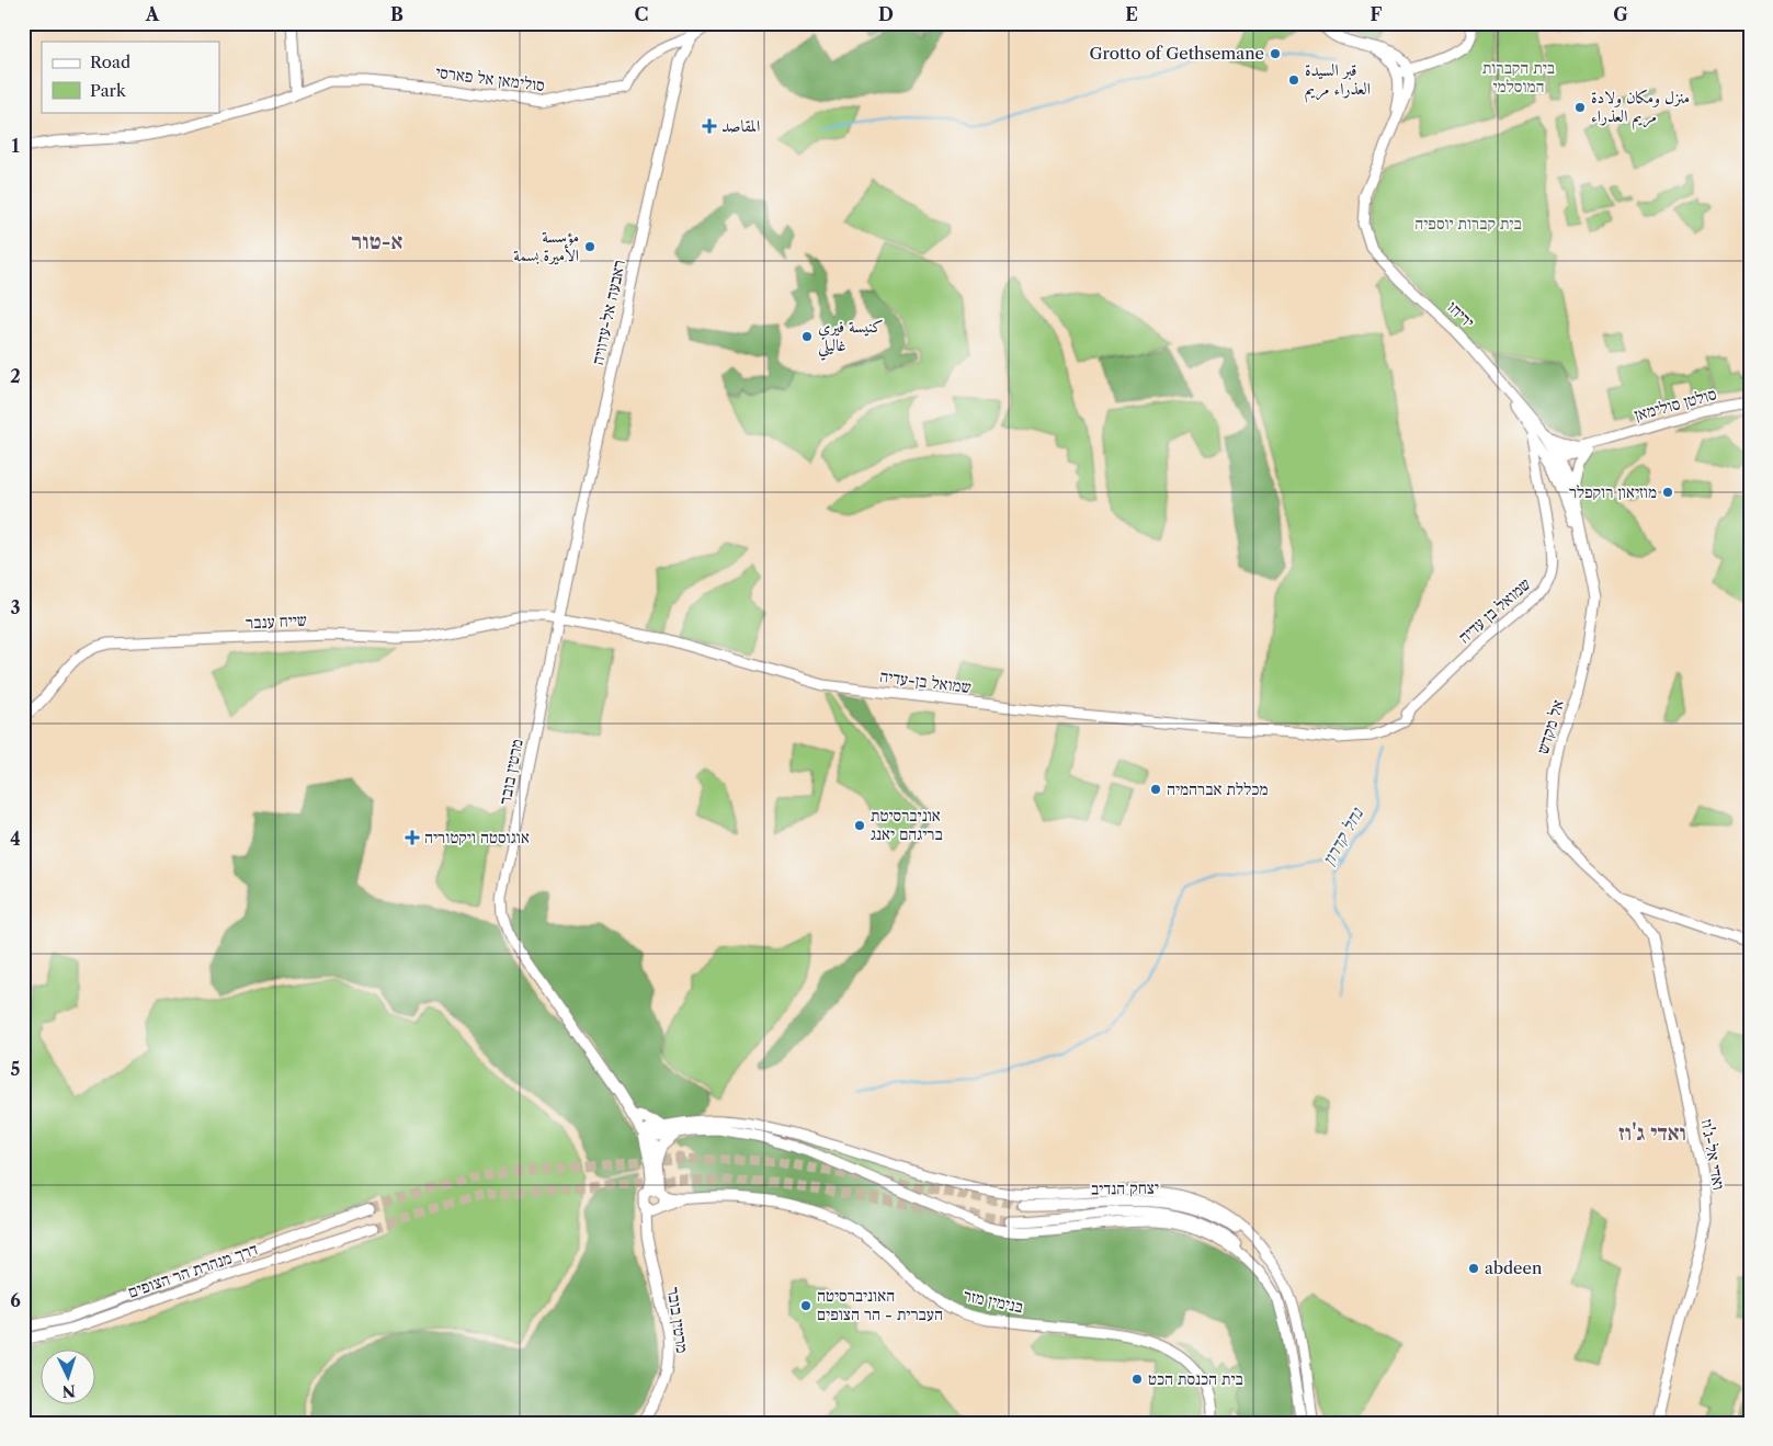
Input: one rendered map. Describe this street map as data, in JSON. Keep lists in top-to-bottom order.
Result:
{
  "streets": {
    "street": [
      "סולימאן אל פארסי",
      "ראבעה אל-עדוויה",
      "יריחו",
      "סולטן סולימאן",
      "שמואל בן עדיה",
      "שייח ענבר",
      "שמואל בן-עדיה",
      "אל מקדש",
      "מרטין בובר",
      "ואדי אל-ג'וז",
      "יצחק הנדיב",
      "דרך מנהרת הר הצופים",
      "בנימין מזר"
    ]
  },
  "crossings": [
    ["סולימאן אל פארסי", "ראבעה אל-עדוויה"],
    ["ראבעה אל-עדוויה", "שייח ענבר"],
    ["ראבעה אל-עדוויה", "שמואל בן-עדיה"],
    ["ראבעה אל-עדוויה", "מרטין בובר"],
    ["יריחו", "סולטן סולימאן"],
    ["יריחו", "שמואל בן עדיה"],
    ["יריחו", "אל מקדש"],
    ["סולטן סולימאן", "אל מקדש"],
    ["שמואל בן עדיה", "שמואל בן-עדיה"],
    ["שייח ענבר", "שמואל בן-עדיה"],
    ["שייח ענבר", "מרטין בובר"],
    ["שמואל בן-עדיה", "מרטין בובר"],
    ["אל מקדש", "ואדי אל-ג'וז"],
    ["מרטין בובר", "בנימין מזר"]
  ],
  "districts": ["א-טור", "ואדי ג'וז"],
  "water": ["נחל קדרון"],
  "parks": ["בית הקברות המוסלמי", "בית קברות יוספיה"],
  "places": {
    "other": [
      "Grotto of Gethsemane",
      "قبر السيدة العذراء مريم",
      "منزل ومكان ولادة مريم العذراء",
      "مؤسسة الأميرة بسمة",
      "كنيسة فيري غاليلي",
      "מוזיאון רוקפלר",
      "מכללת אברהמיה",
      "אוניברסיטת בריגהם יאנג",
      "abdeen",
      "האוניברסיטה העברית - הר הצופים",
      "בית הכנסת הכט"
    ],
    "health": ["المقاصد", "אוגוסטה ויקטוריה"]
  },
  "legend": ["Road", "Park"],
  "north": "bottom",
  "grid": {
    "columns": [
      "A",
      "B",
      "C",
      "D",
      "E",
      "F",
      "G"
    ],
    "rows": [
      "1",
      "2",
      "3",
      "4",
      "5",
      "6"
    ]
  }
}
